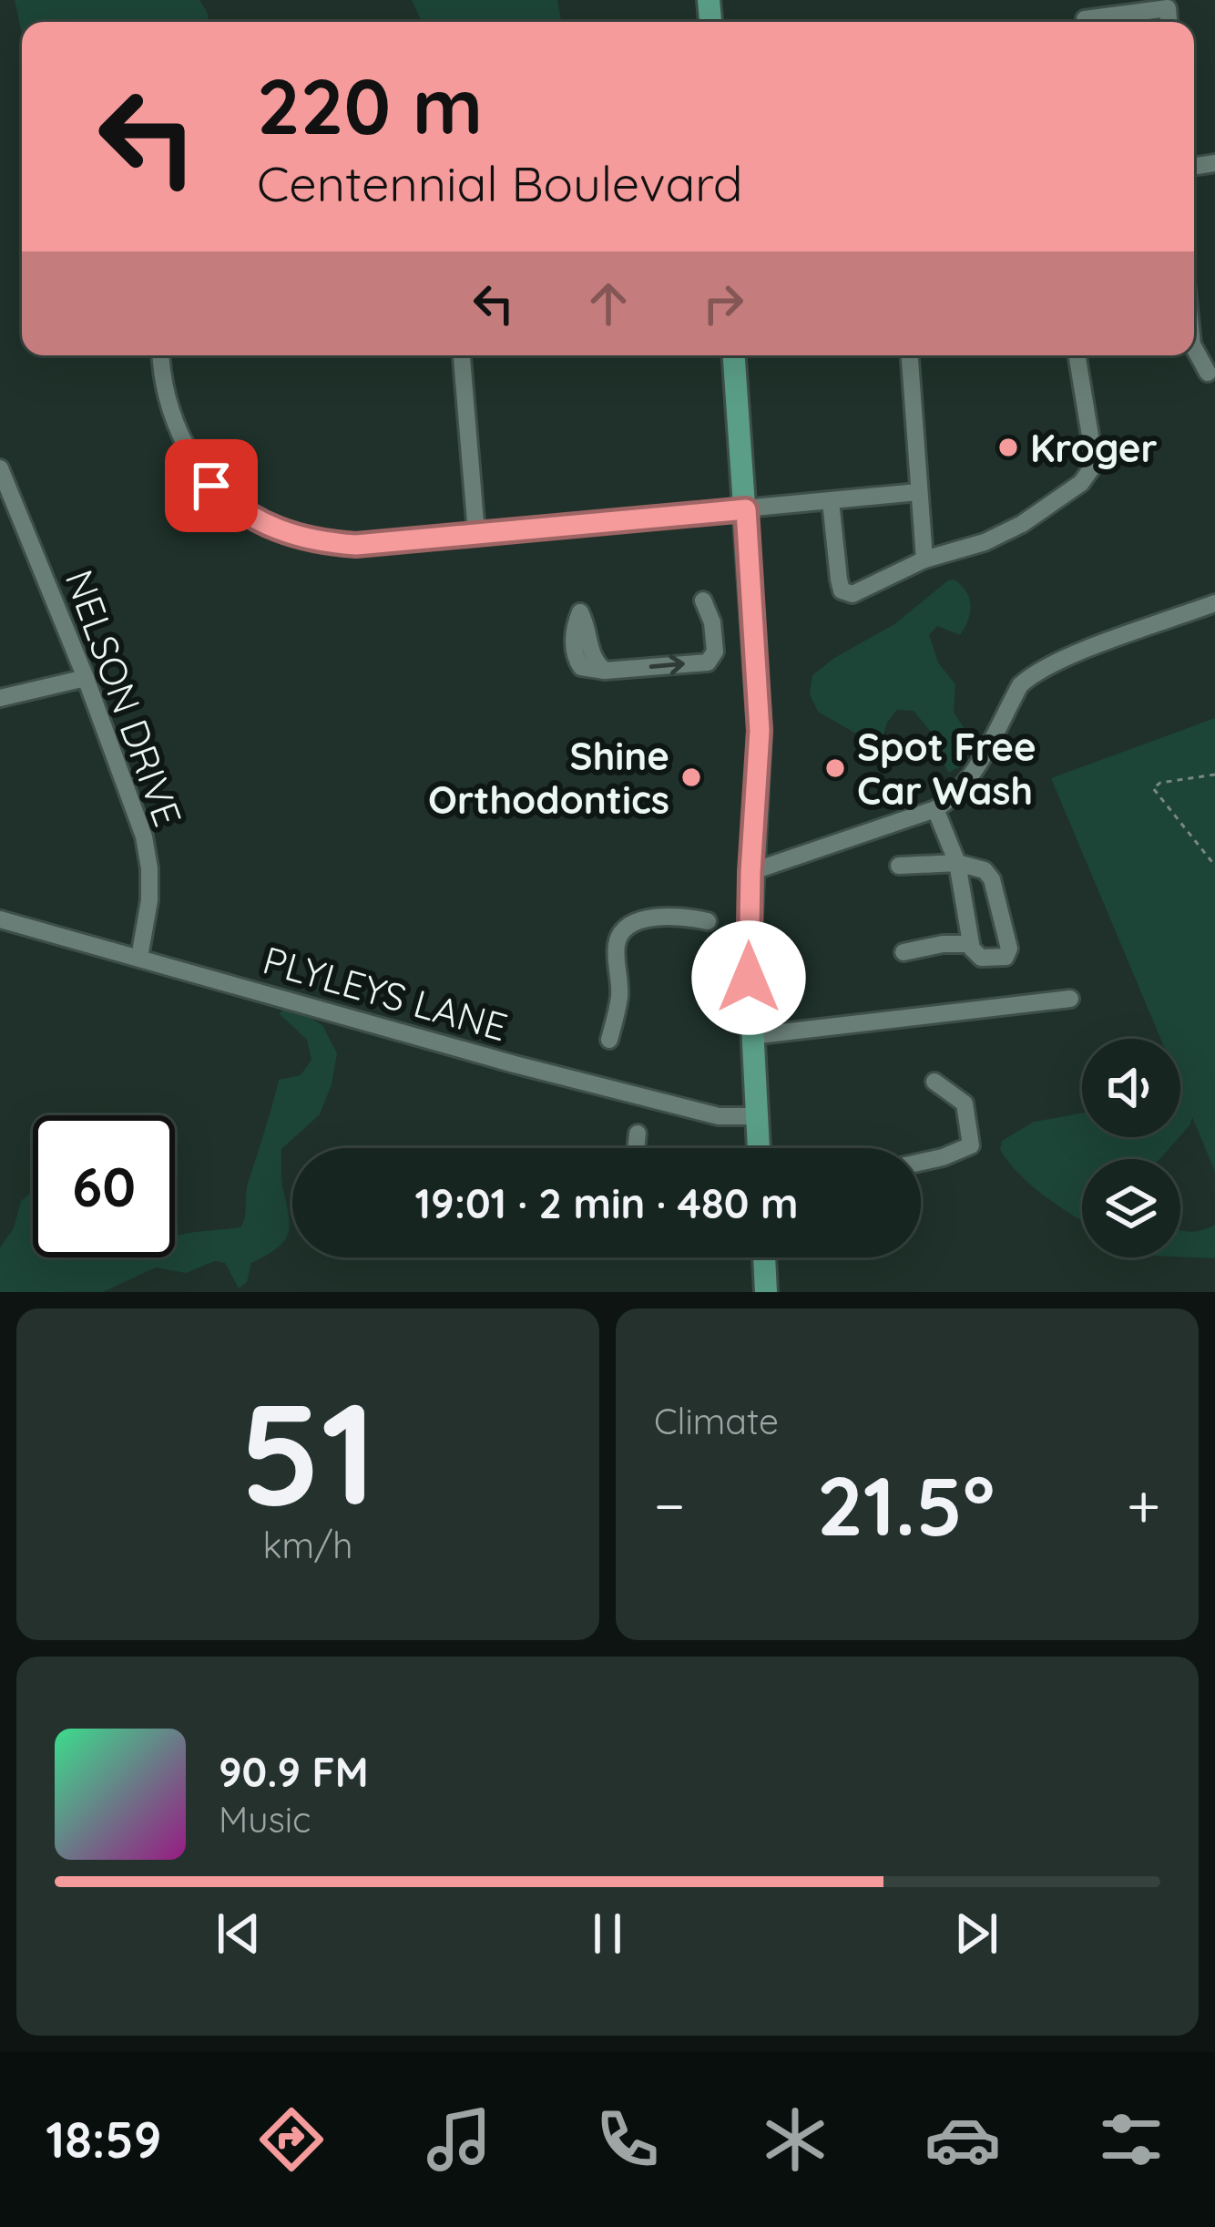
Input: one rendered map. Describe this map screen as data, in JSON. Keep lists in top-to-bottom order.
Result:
{
  "streets": {
    "street": ["NELSON DRIVE", "PLYLEYS LANE"]
  },
  "crossings": [
    ["NELSON DRIVE", "PLYLEYS LANE"]
  ],
  "places": ["Kroger", "Spot Free Car Wash", "Shine Orthodontics"],
  "page": {
    "turn": ["220 m", "Centennial Boulevard"],
    "limit": "60",
    "trip": "19:01 · 2 min · 480 m",
    "tile": [
      ["51", "km/h"],
      "Climate"
    ],
    "heat": ["−", "21.5°", "+"],
    "song": ["90.9 FM", "Music"],
    "tabs": "18:59"
  }
}
